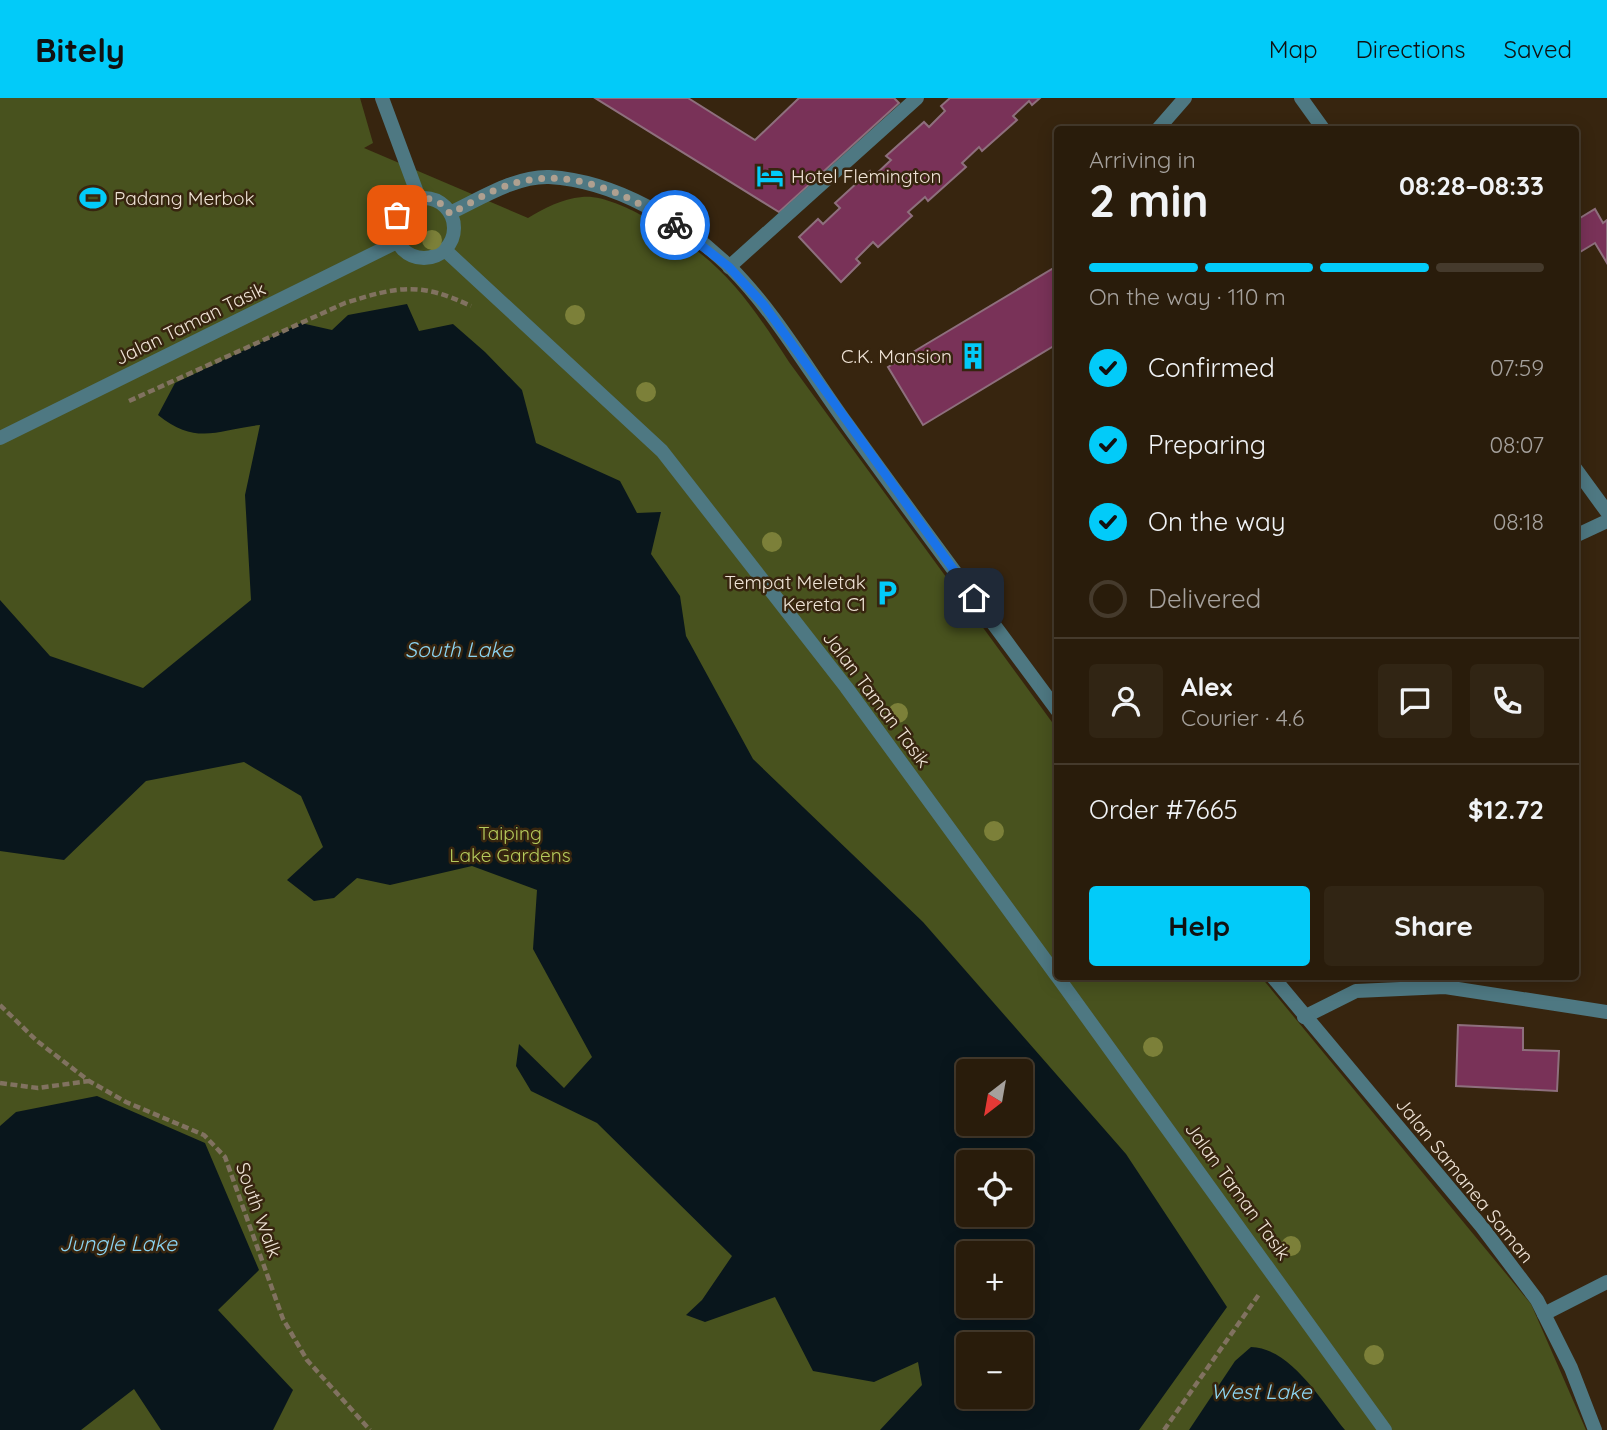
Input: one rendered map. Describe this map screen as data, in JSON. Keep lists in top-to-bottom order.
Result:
{
  "streets": {
    "street": ["Jalan Taman Tasik", "Jalan Samanea Saman"],
    "path": ["South Walk"]
  },
  "water": ["South Lake", "Jungle Lake", "West Lake"],
  "parks": ["Taiping Lake Gardens"],
  "places": {
    "hotel": ["Hotel Flemington"],
    "sports": ["Padang Merbok"],
    "building": ["C.K. Mansion"],
    "parking": ["Tempat Meletak Kereta C1"]
  },
  "north": "bottom left",
  "page": {
    "header": "Bitely",
    "nav": ["Map", "Directions", "Saved"],
    "heading": ["2 min", "Arriving in", "08:28–08:33"],
    "panel": [
      "Alex",
      "Courier · 4.6",
      "Order #7665",
      "$12.72"
    ],
    "bar": "On the way · 110 m",
    "list": [
      ["Confirmed", "07:59"],
      ["Preparing", "08:07"],
      ["On the way", "08:18"],
      "Delivered"
    ],
    "buttons": ["Help", "Share"],
    "map_buttons": ["+", "−"]
  }
}
